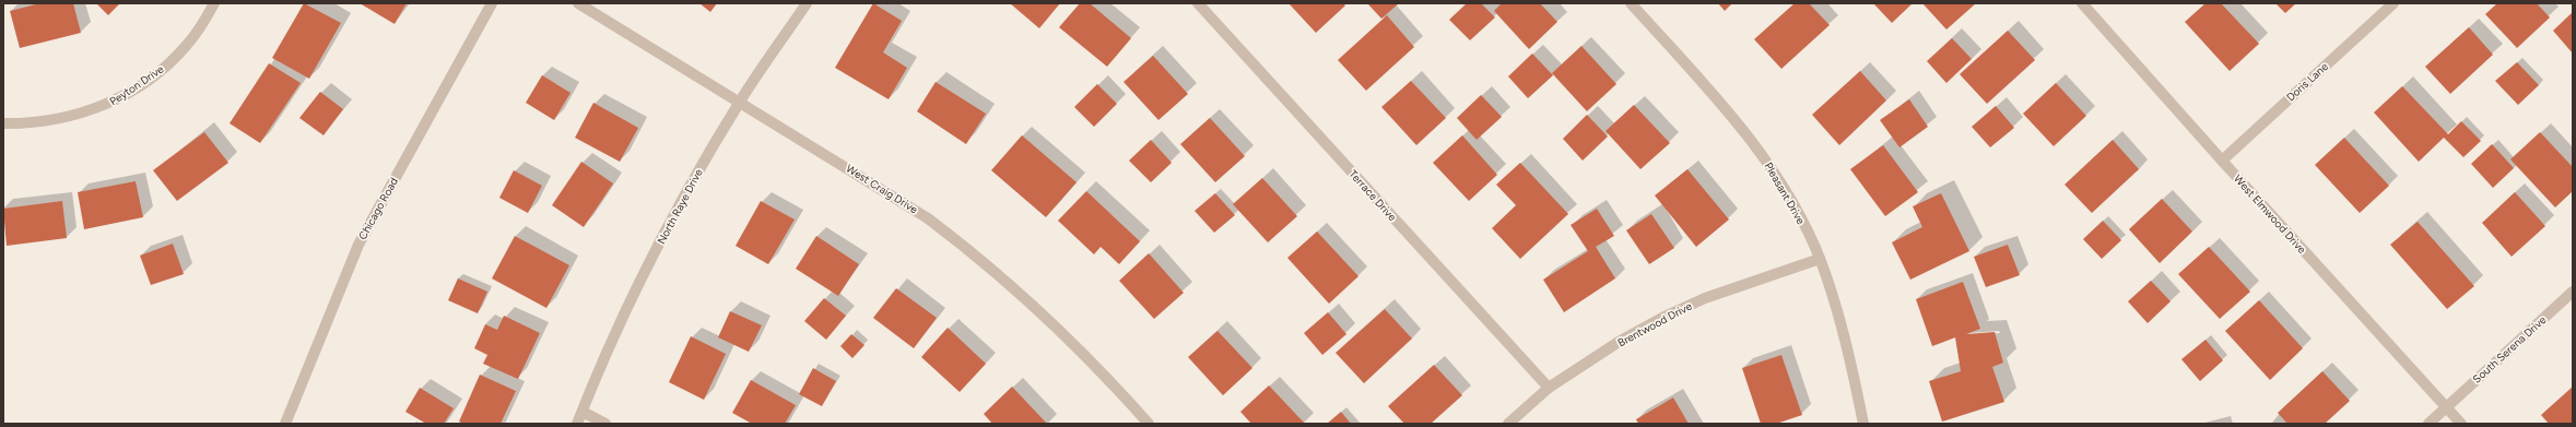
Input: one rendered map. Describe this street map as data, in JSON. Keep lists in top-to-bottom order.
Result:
{
  "streets": {
    "street": [
      "Doris Lane",
      "Peyton Drive",
      "West Craig Drive",
      "Pleasant Drive",
      "Terrace Drive",
      "North Raye Drive",
      "Chicago Road",
      "West Elmwood Drive",
      "Brentwood Drive",
      "South Serena Drive"
    ]
  },
  "crossings": [
    ["Doris Lane", "West Elmwood Drive"],
    ["West Craig Drive", "North Raye Drive"],
    ["Pleasant Drive", "Brentwood Drive"],
    ["Terrace Drive", "Brentwood Drive"],
    ["West Elmwood Drive", "South Serena Drive"]
  ]
}
